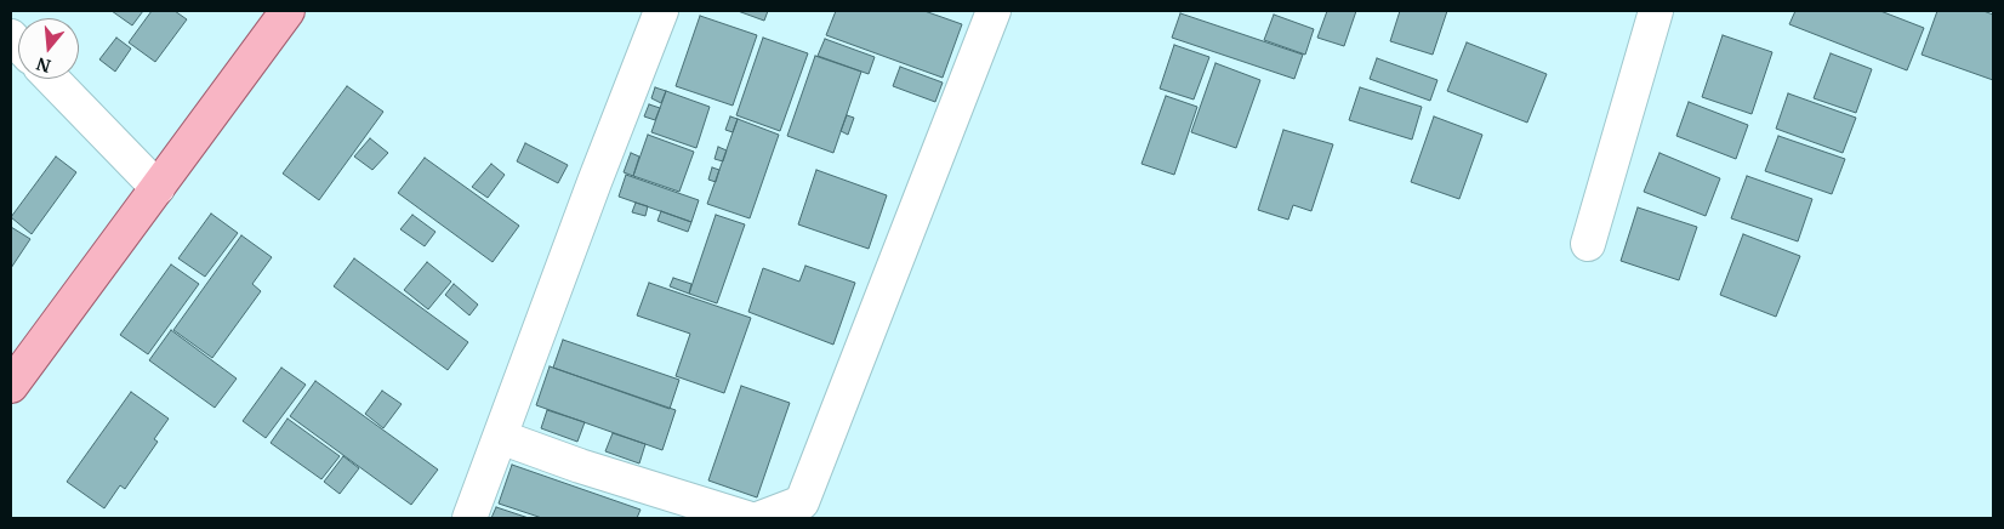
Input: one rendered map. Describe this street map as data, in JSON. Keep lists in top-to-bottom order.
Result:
{
  "north": "bottom"
}
